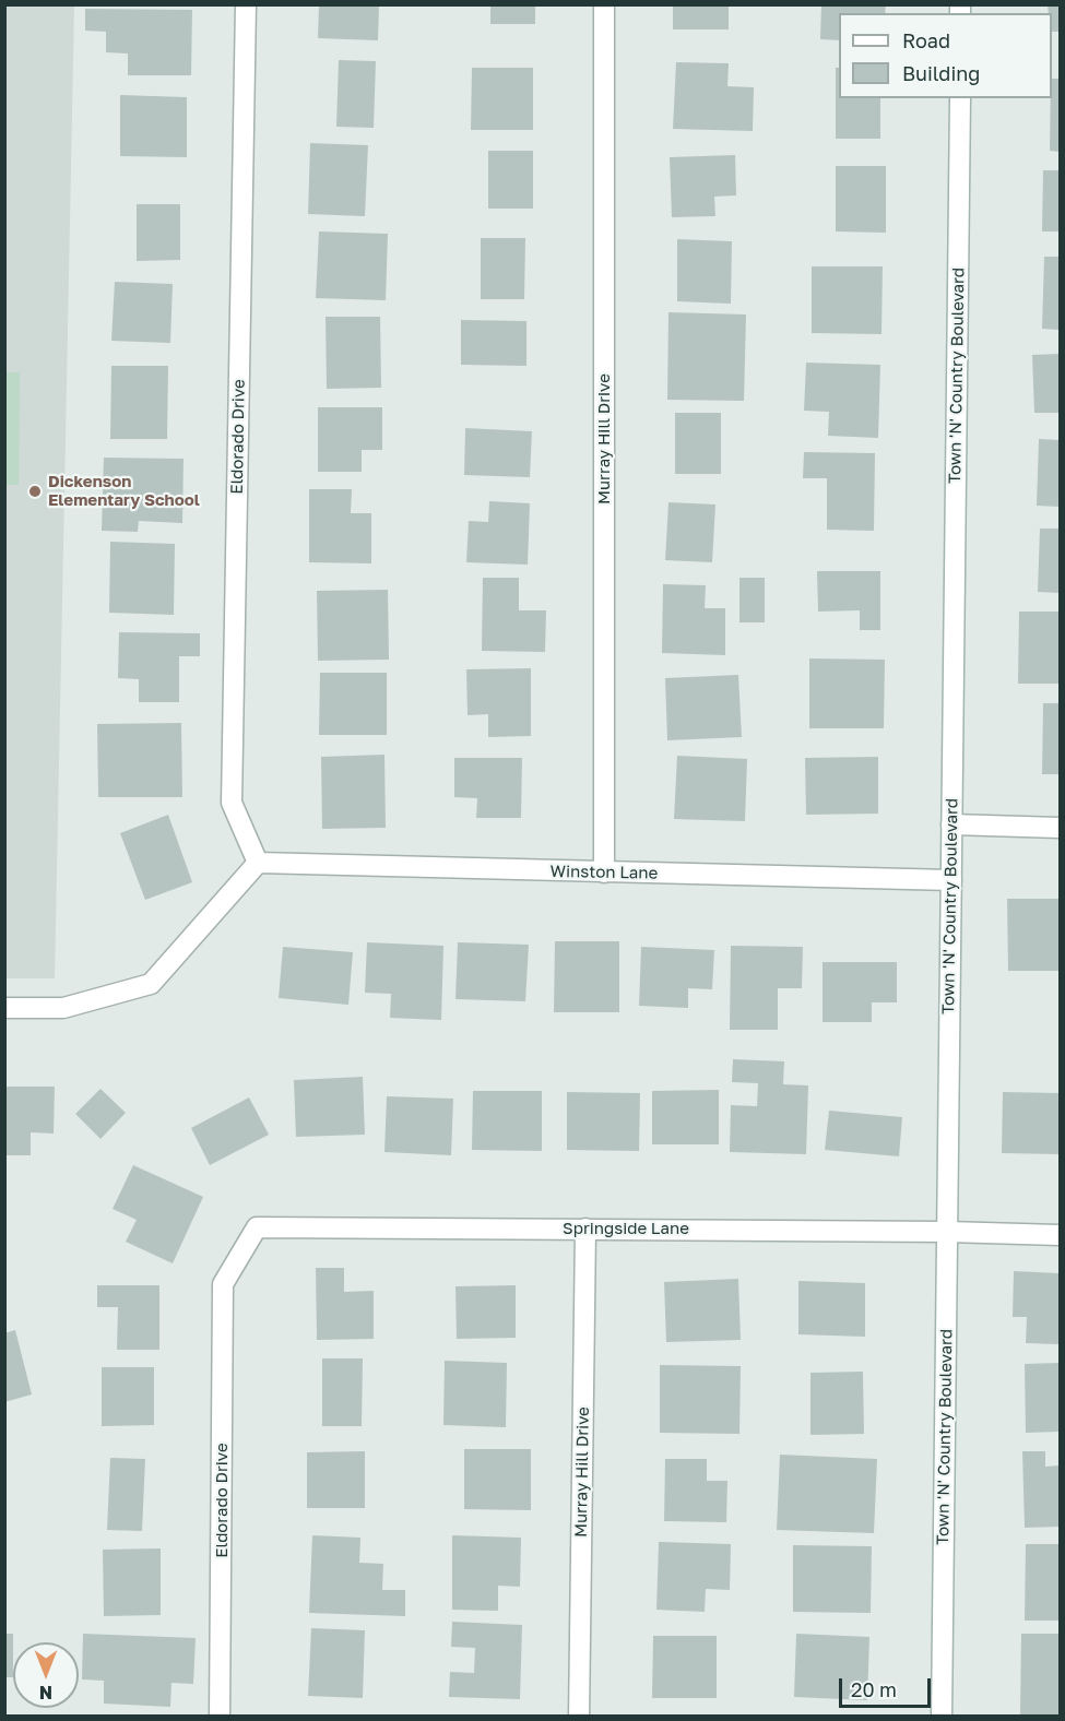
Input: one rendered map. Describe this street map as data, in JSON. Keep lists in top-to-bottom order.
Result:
{
  "streets": {
    "street": [
      "Town 'N' Country Boulevard",
      "Eldorado Drive",
      "Murray Hill Drive",
      "Winston Lane",
      "Springside Lane"
    ]
  },
  "crossings": [
    ["Town 'N' Country Boulevard", "Winston Lane"],
    ["Town 'N' Country Boulevard", "Springside Lane"],
    ["Eldorado Drive", "Winston Lane"],
    ["Eldorado Drive", "Springside Lane"],
    ["Murray Hill Drive", "Winston Lane"],
    ["Murray Hill Drive", "Springside Lane"]
  ],
  "places": ["Dickenson Elementary School"],
  "legend": ["Road", "Building"],
  "scale_bar": "20 m",
  "north": "bottom"
}
